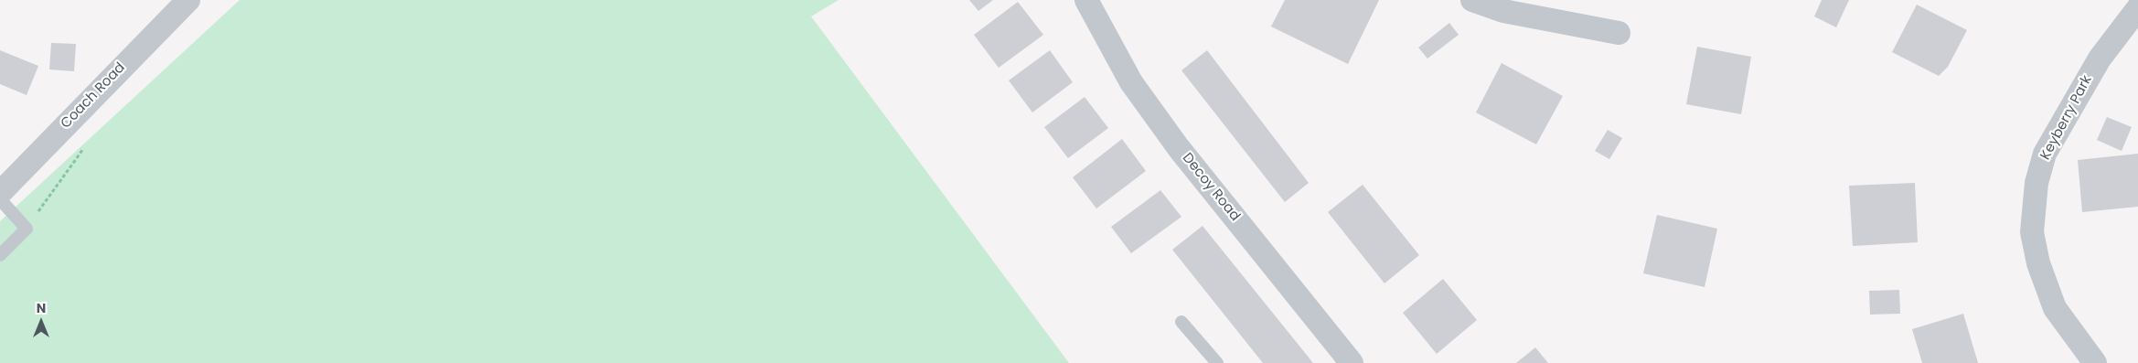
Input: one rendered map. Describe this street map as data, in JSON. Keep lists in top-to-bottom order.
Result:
{
  "streets": {
    "street": ["Coach Road", "Keyberry Park", "Decoy Road"]
  },
  "north": "top"
}
